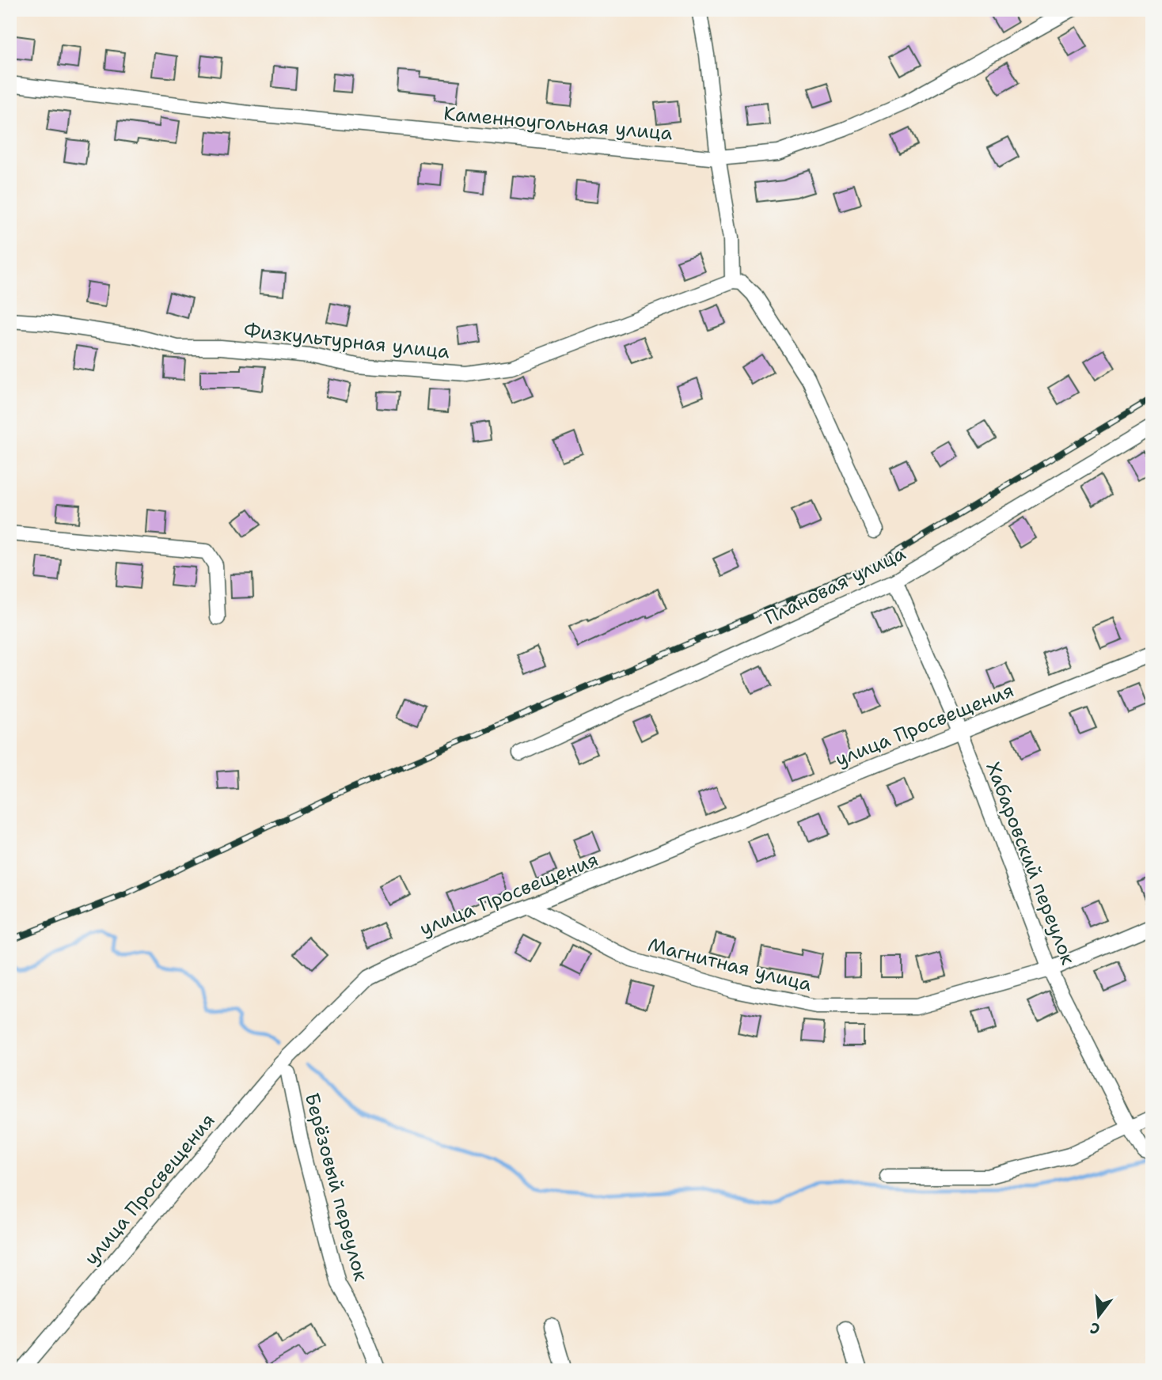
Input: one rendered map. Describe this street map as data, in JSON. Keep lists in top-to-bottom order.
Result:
{
  "streets": {
    "street": [
      "Каменноугольная улица",
      "Физкультурная улица",
      "Плановая улица",
      "улица Просвещения",
      "Хабаровский переулок",
      "Магнитная улица",
      "Берёзовый переулок"
    ]
  },
  "crossings": [
    ["Плановая улица", "Хабаровский переулок"],
    ["улица Просвещения", "Хабаровский переулок"],
    ["улица Просвещения", "Магнитная улица"],
    ["Хабаровский переулок", "Магнитная улица"]
  ],
  "north": "bottom"
}
